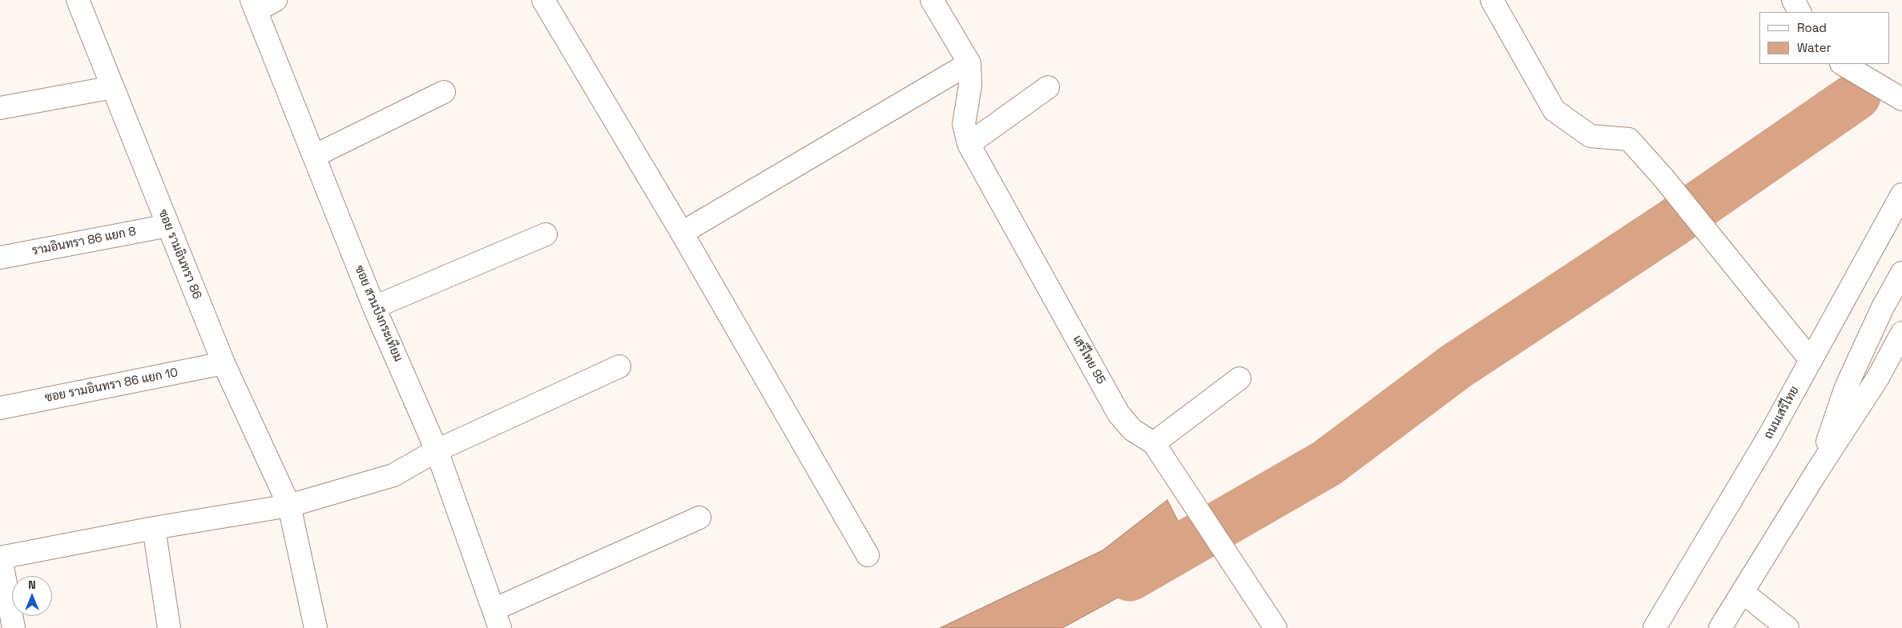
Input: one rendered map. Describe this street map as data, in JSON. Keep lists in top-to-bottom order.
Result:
{
  "streets": {
    "street": [
      "รามอินทรา 86 แยก 8",
      "ซอย รามอินทรา 86",
      "ซอย สวนบึงกระเทียม",
      "เสรีไทย 95",
      "ซอย รามอินทรา 86 แยก 10",
      "ถนนเสรีไทย"
    ]
  },
  "crossings": [
    ["รามอินทรา 86 แยก 8", "ซอย รามอินทรา 86"],
    ["ซอย รามอินทรา 86", "ซอย รามอินทรา 86 แยก 10"]
  ],
  "legend": ["Road", "Water"],
  "north": "top"
}
